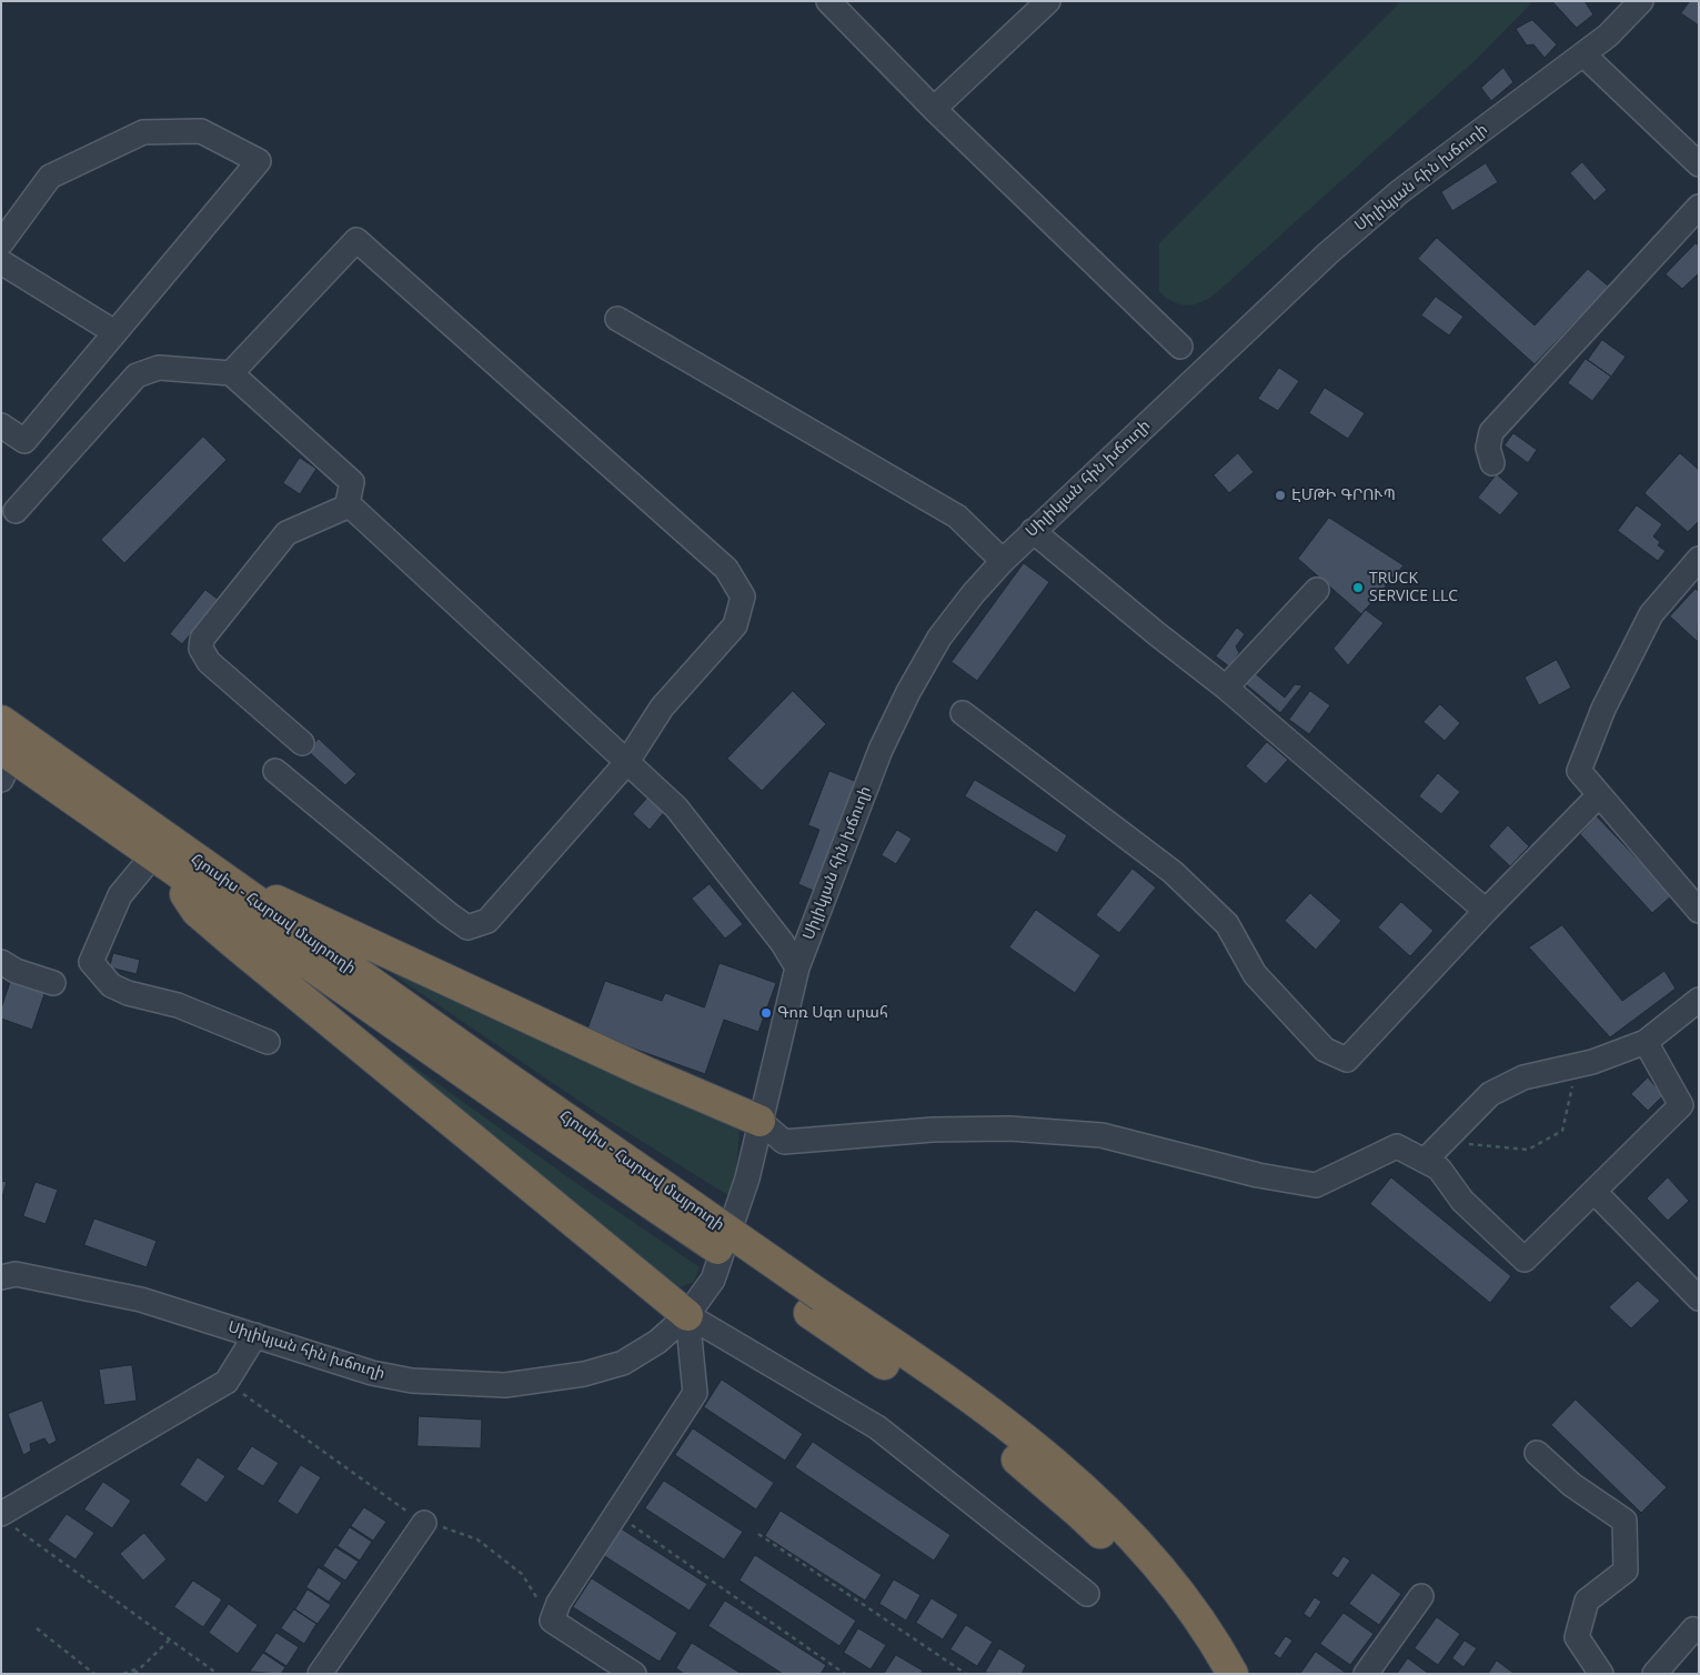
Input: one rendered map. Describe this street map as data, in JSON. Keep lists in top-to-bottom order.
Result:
{
  "streets": {
    "highway": ["Հյուսիս - Հարավ մայրուղի"],
    "street": ["Սիլիկյան հին խճուղի"]
  },
  "places": ["ԷՄԹԻ ԳՐՈՒՊ", "TRUCK SERVICE LLC", "Գոռ Սգո սրահ"]
}
